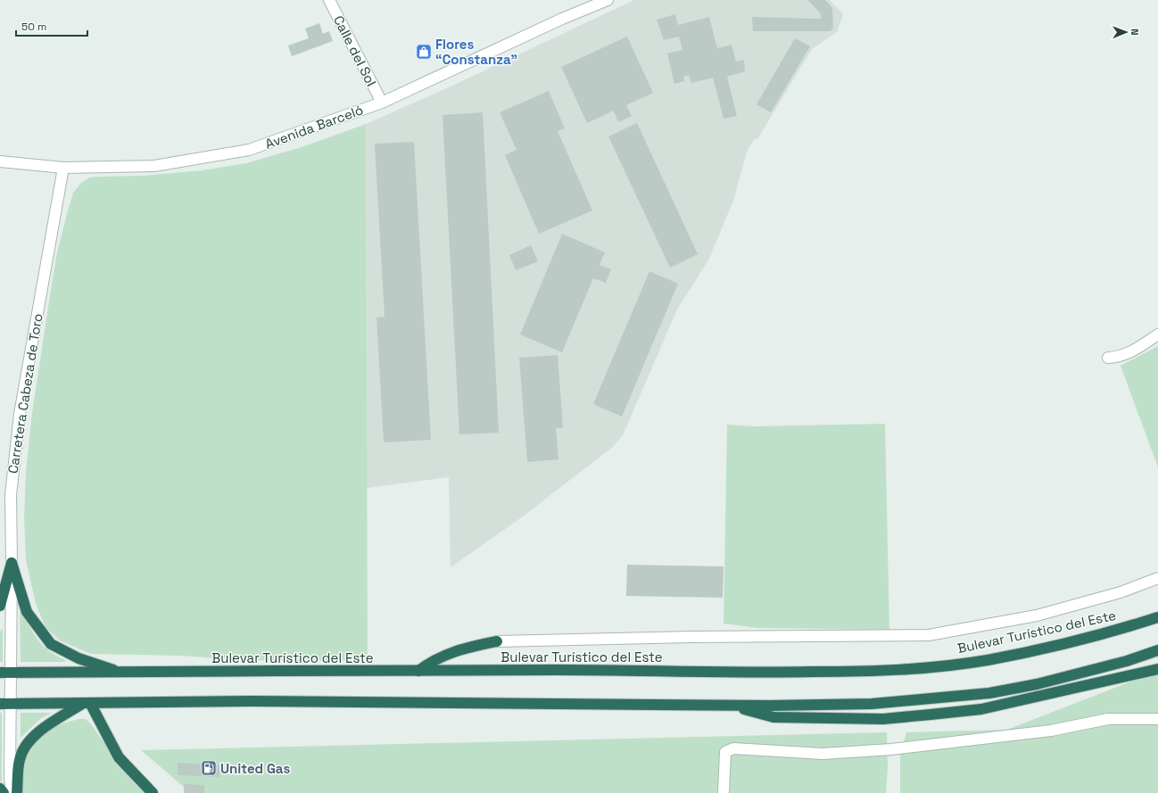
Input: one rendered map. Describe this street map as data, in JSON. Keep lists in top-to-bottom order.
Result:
{
  "streets": {
    "highway": ["Bulevar Turístico del Este"],
    "street": ["Calle del Sol", "Avenida Barceló", "Carretera Cabeza de Toro"]
  },
  "crossings": [
    ["Calle del Sol", "Avenida Barceló"],
    ["Avenida Barceló", "Carretera Cabeza de Toro"],
    ["Carretera Cabeza de Toro", "Bulevar Turístico del Este"]
  ],
  "places": {
    "shop": ["Flores “Constanza”"],
    "fuel station": ["United Gas"]
  },
  "scale_bar": "50 m",
  "north": "right"
}
